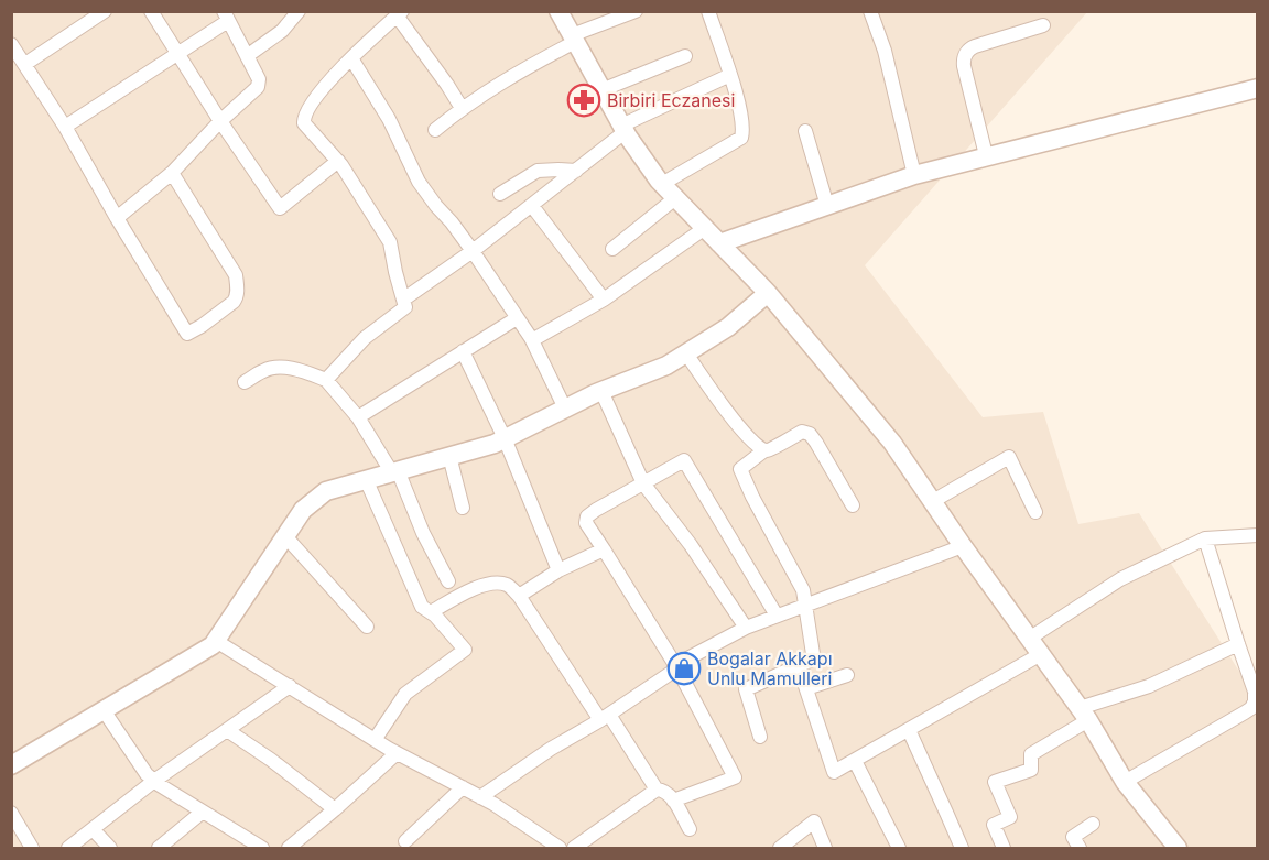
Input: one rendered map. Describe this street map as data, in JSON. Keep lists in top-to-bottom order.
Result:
{
  "places": {
    "pharmacy": ["Birbiri Eczanesi"],
    "shop": ["Bogalar Akkapı Unlu Mamulleri"]
  }
}
